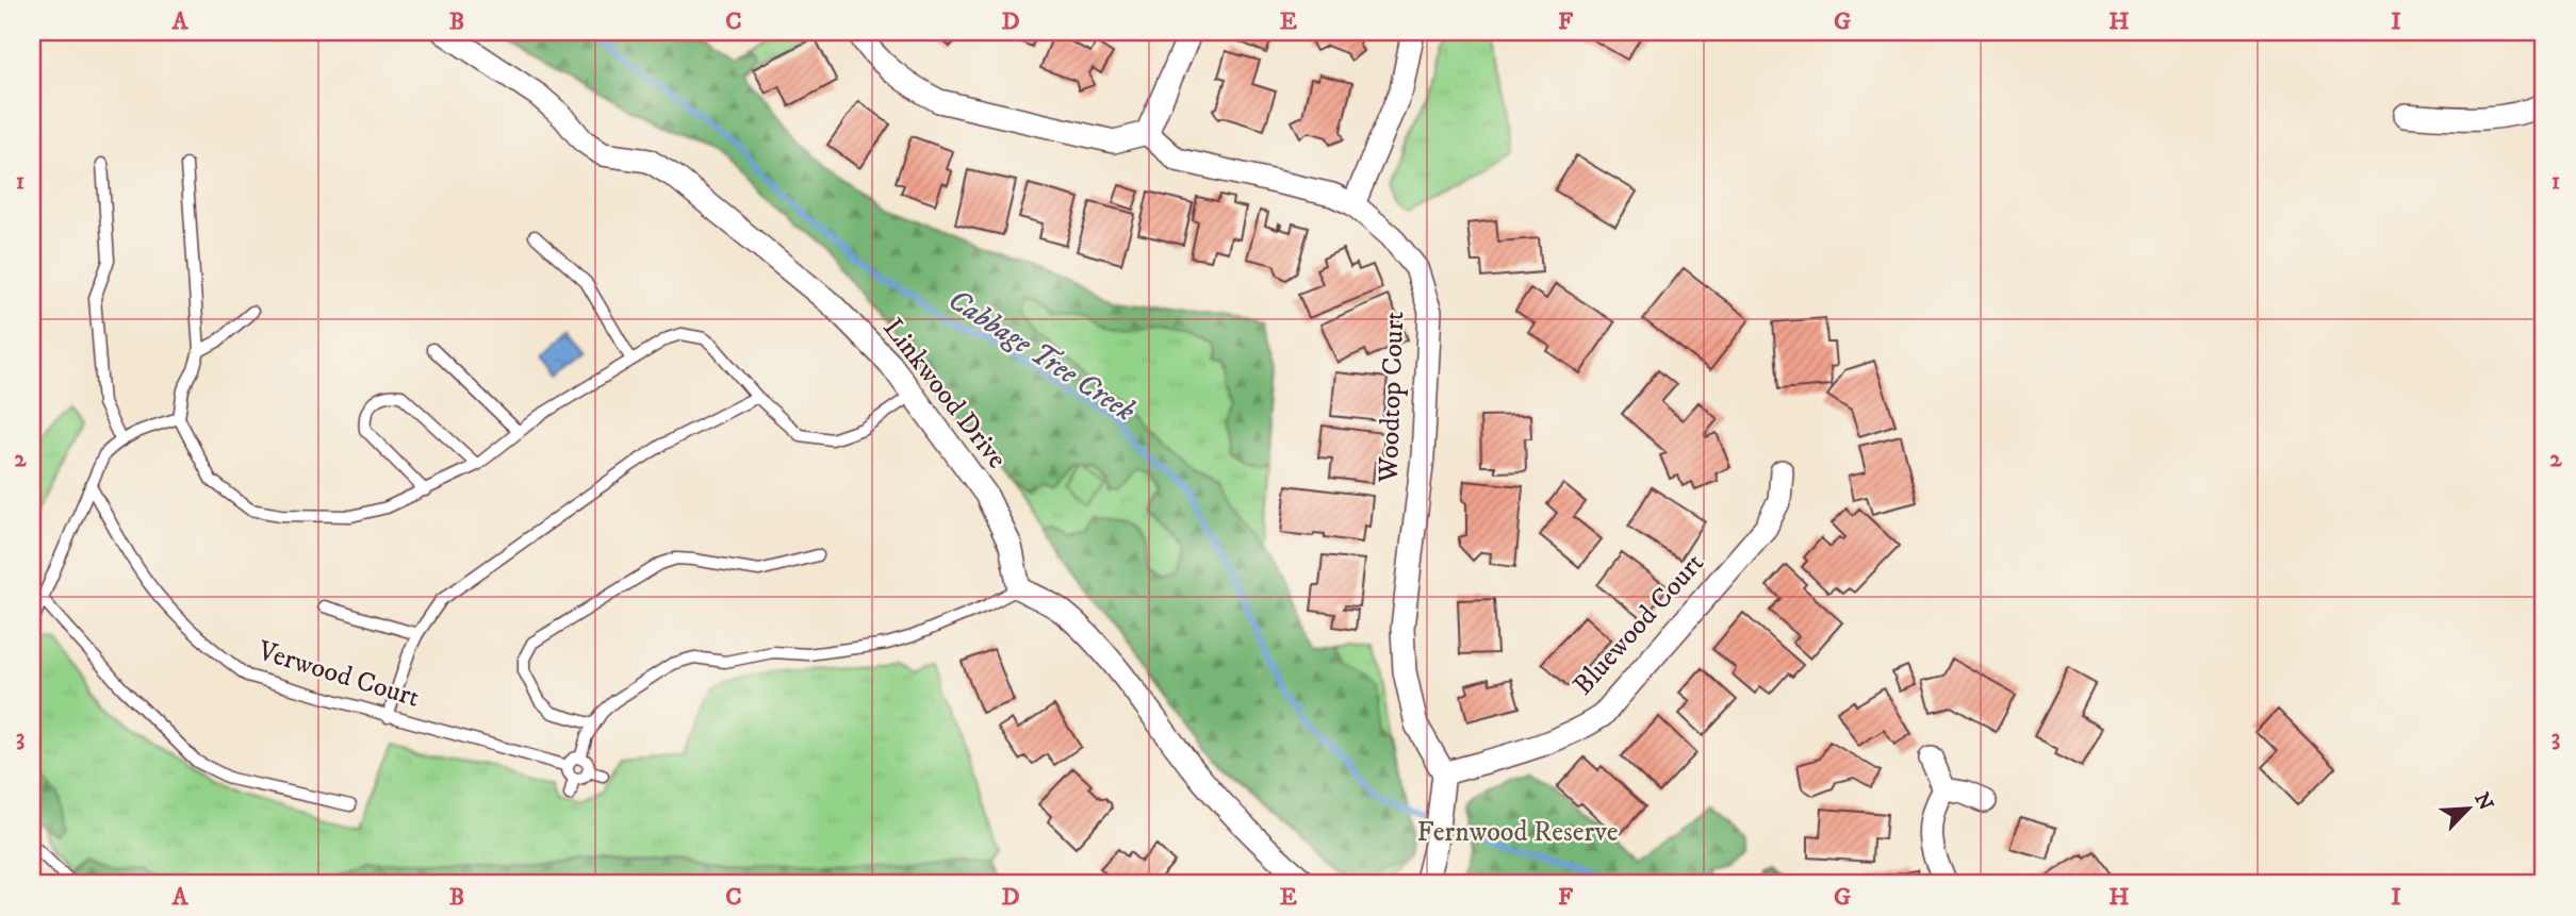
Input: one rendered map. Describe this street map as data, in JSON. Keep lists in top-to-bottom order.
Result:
{
  "streets": {
    "street": ["Linkwood Drive", "Woodtop Court", "Bluewood Court"],
    "lane": ["Verwood Court"]
  },
  "crossings": [
    ["Woodtop Court", "Bluewood Court"]
  ],
  "water": ["Cabbage Tree Creek"],
  "parks": ["Fernwood Reserve"],
  "north": "top right",
  "grid": {
    "columns": [
      "A",
      "B",
      "C",
      "D",
      "E",
      "F",
      "G",
      "H",
      "I"
    ],
    "rows": ["1", "2", "3"]
  }
}
